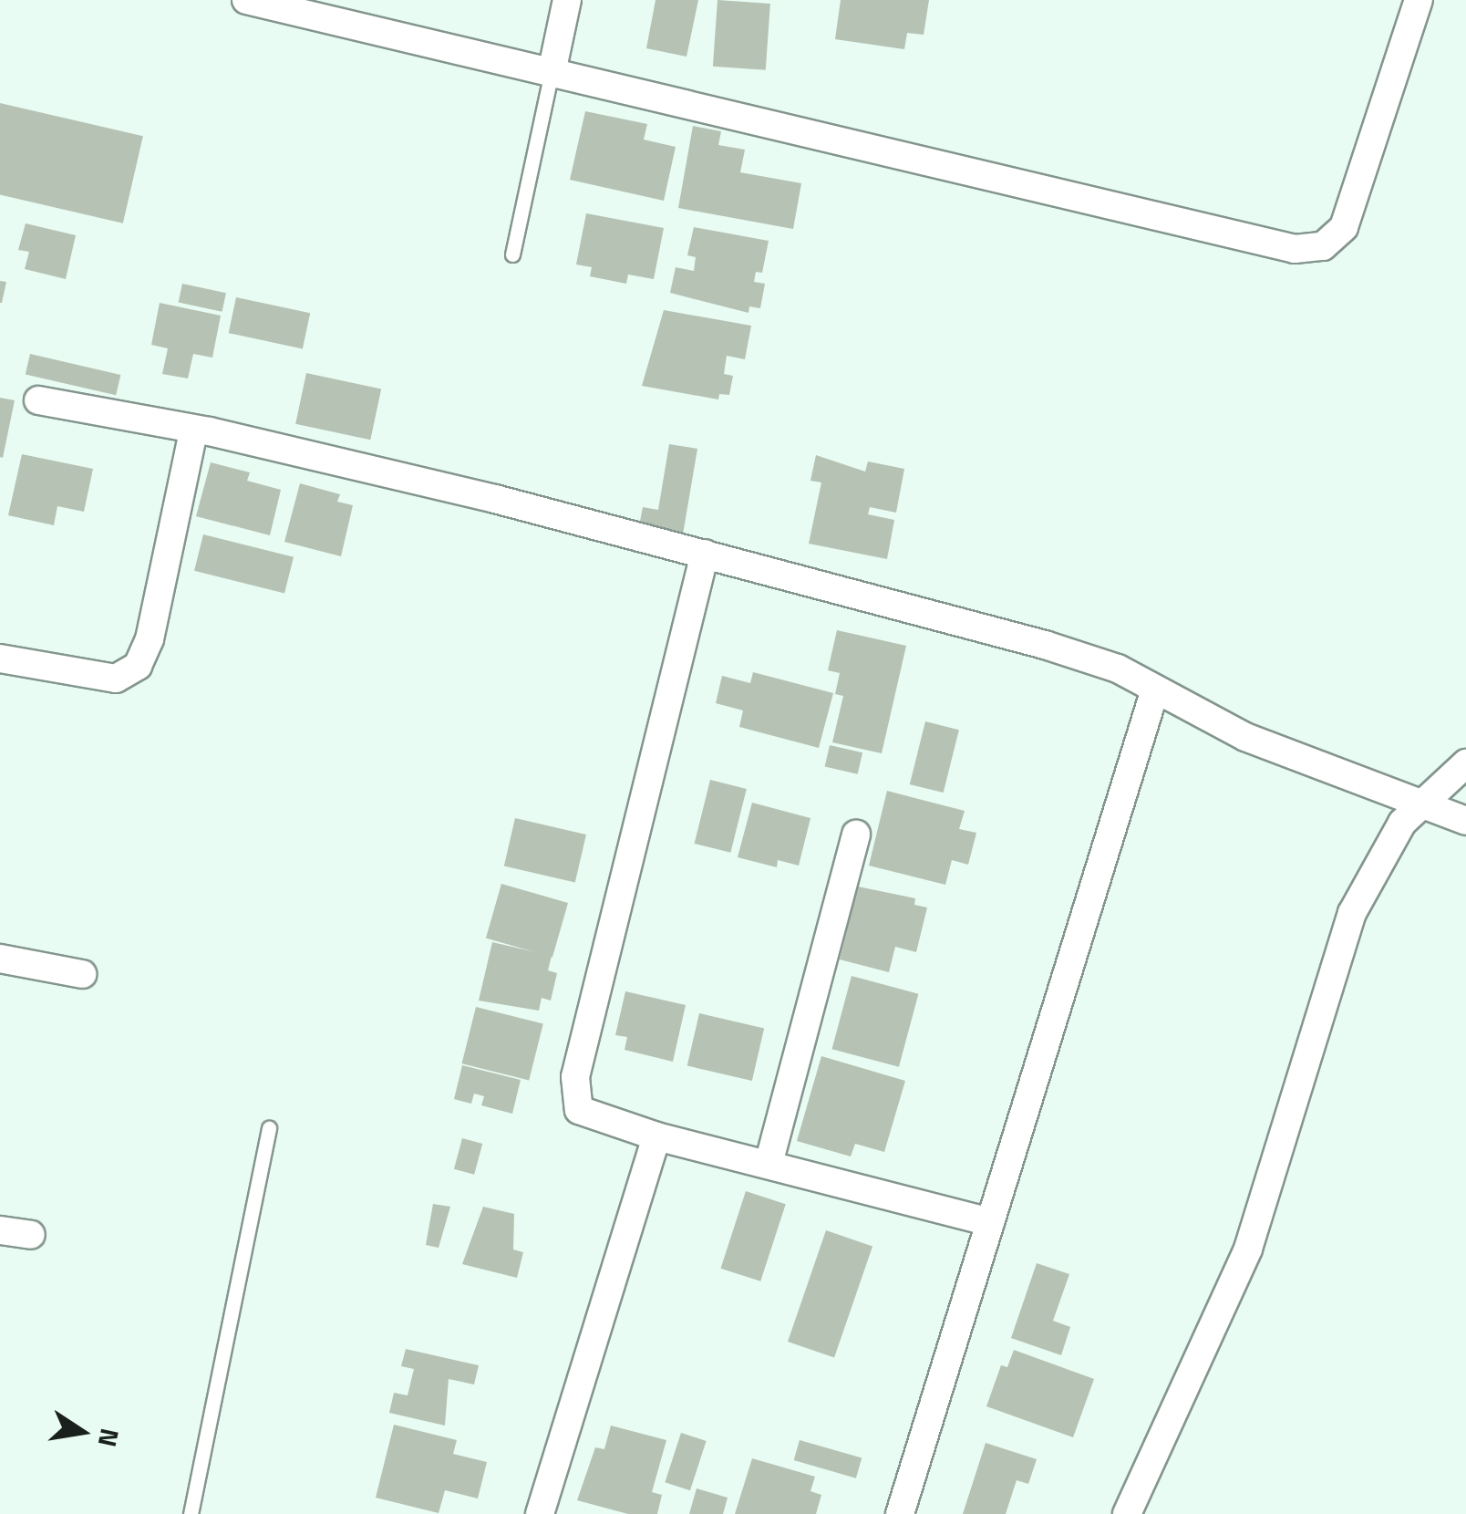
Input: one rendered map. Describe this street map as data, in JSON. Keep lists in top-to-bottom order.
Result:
{
  "north": "right"
}
